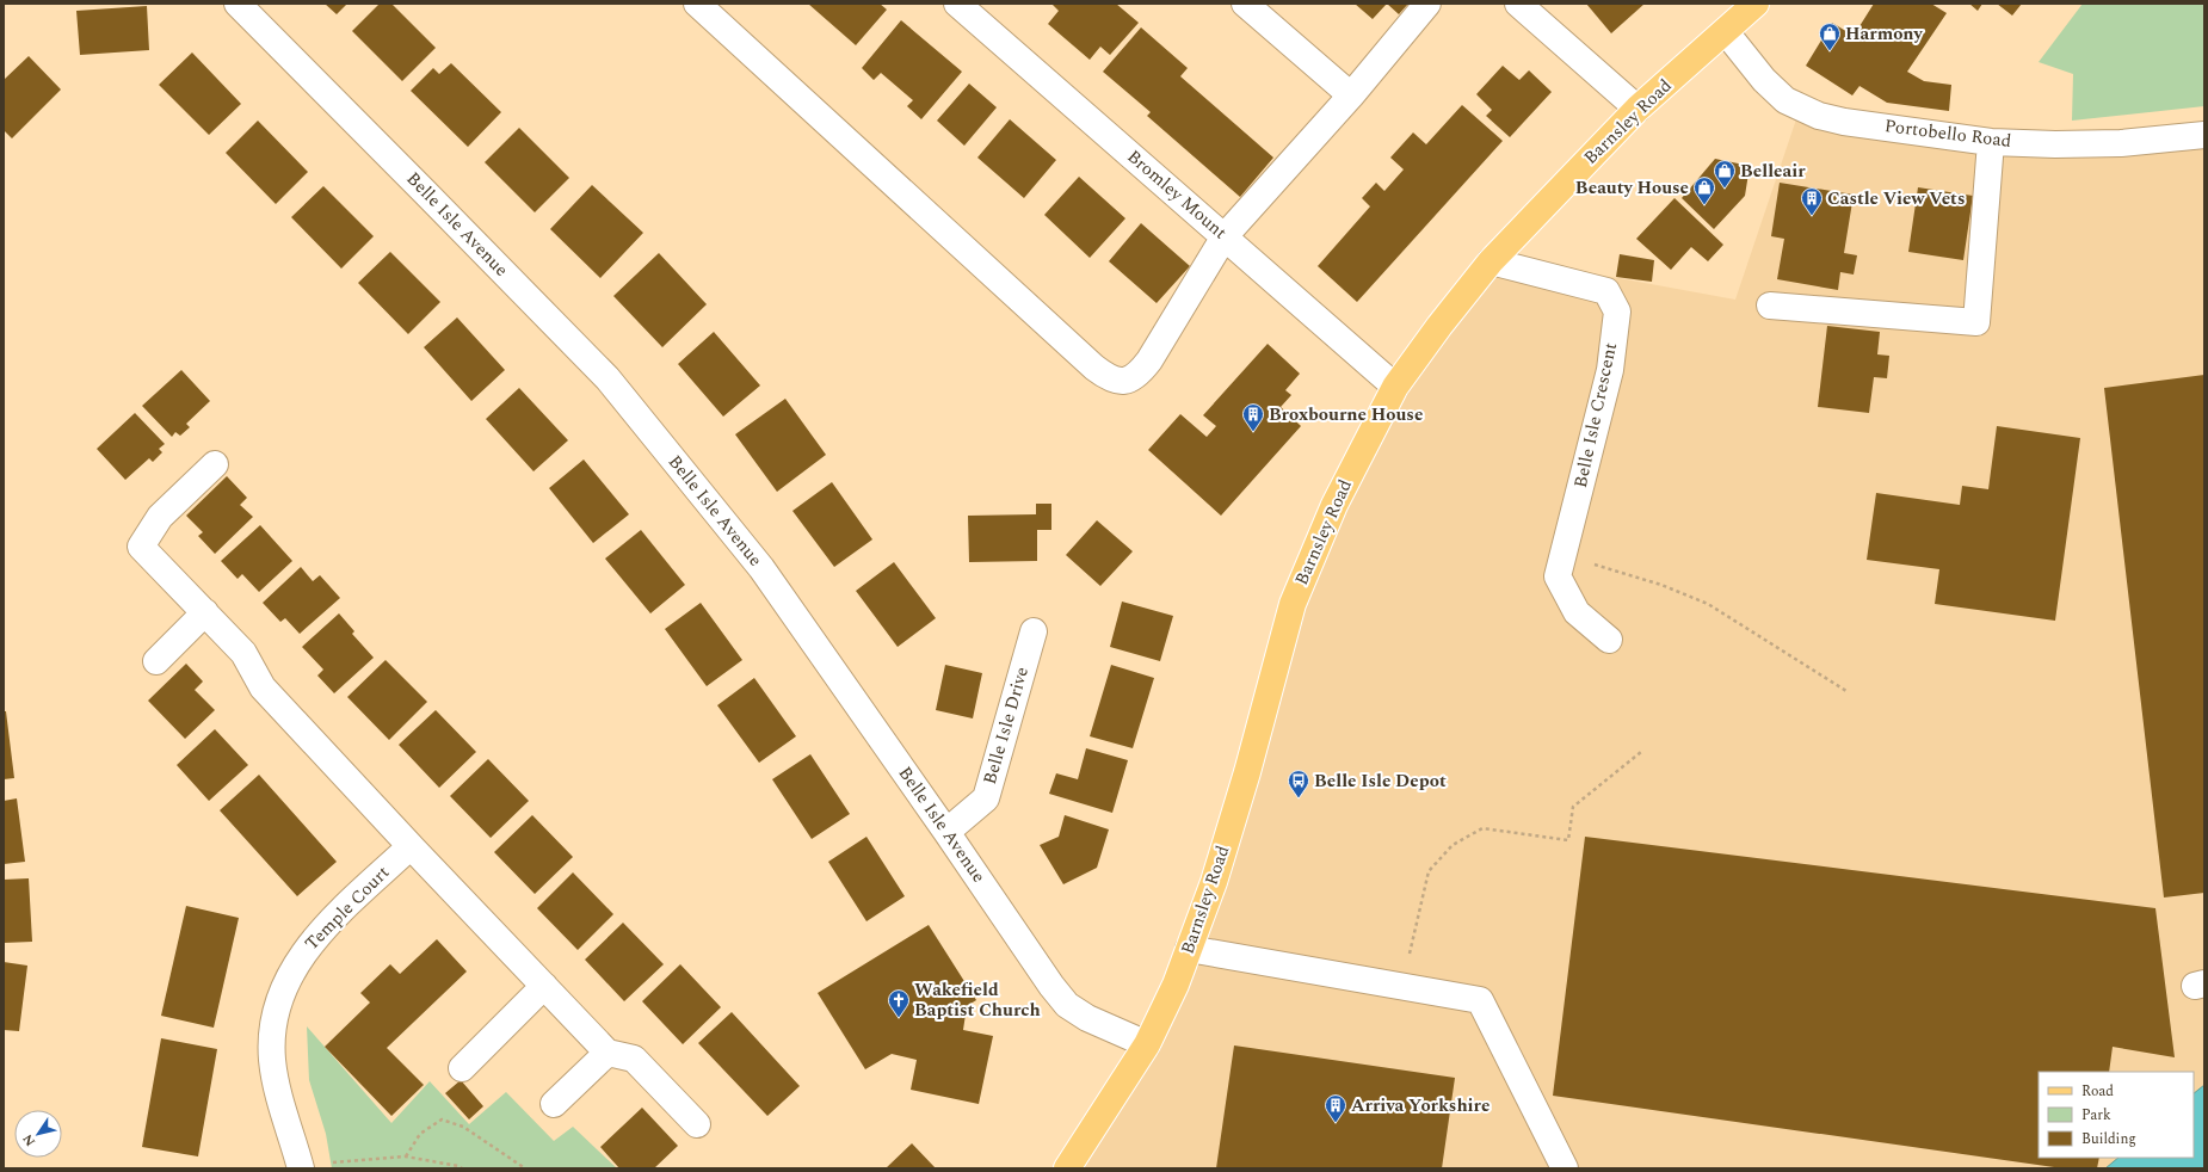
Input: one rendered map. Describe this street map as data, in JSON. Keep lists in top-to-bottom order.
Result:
{
  "streets": {
    "main road": ["Barnsley Road"],
    "street": [
      "Portobello Road",
      "Bromley Mount",
      "Belle Isle Avenue",
      "Belle Isle Crescent",
      "Belle Isle Drive",
      "Temple Court"
    ]
  },
  "crossings": [
    ["Barnsley Road", "Portobello Road"],
    ["Barnsley Road", "Bromley Mount"],
    ["Barnsley Road", "Belle Isle Avenue"],
    ["Barnsley Road", "Belle Isle Crescent"],
    ["Belle Isle Avenue", "Belle Isle Drive"]
  ],
  "places": {
    "shop": ["Harmony", "Belleair", "Beauty House"],
    "building": ["Castle View Vets", "Broxbourne House", "Arriva Yorkshire"],
    "bus stop": ["Belle Isle Depot"],
    "church": ["Wakefield Baptist Church"]
  },
  "legend": ["Road", "Park", "Building"],
  "north": "bottom left"
}
